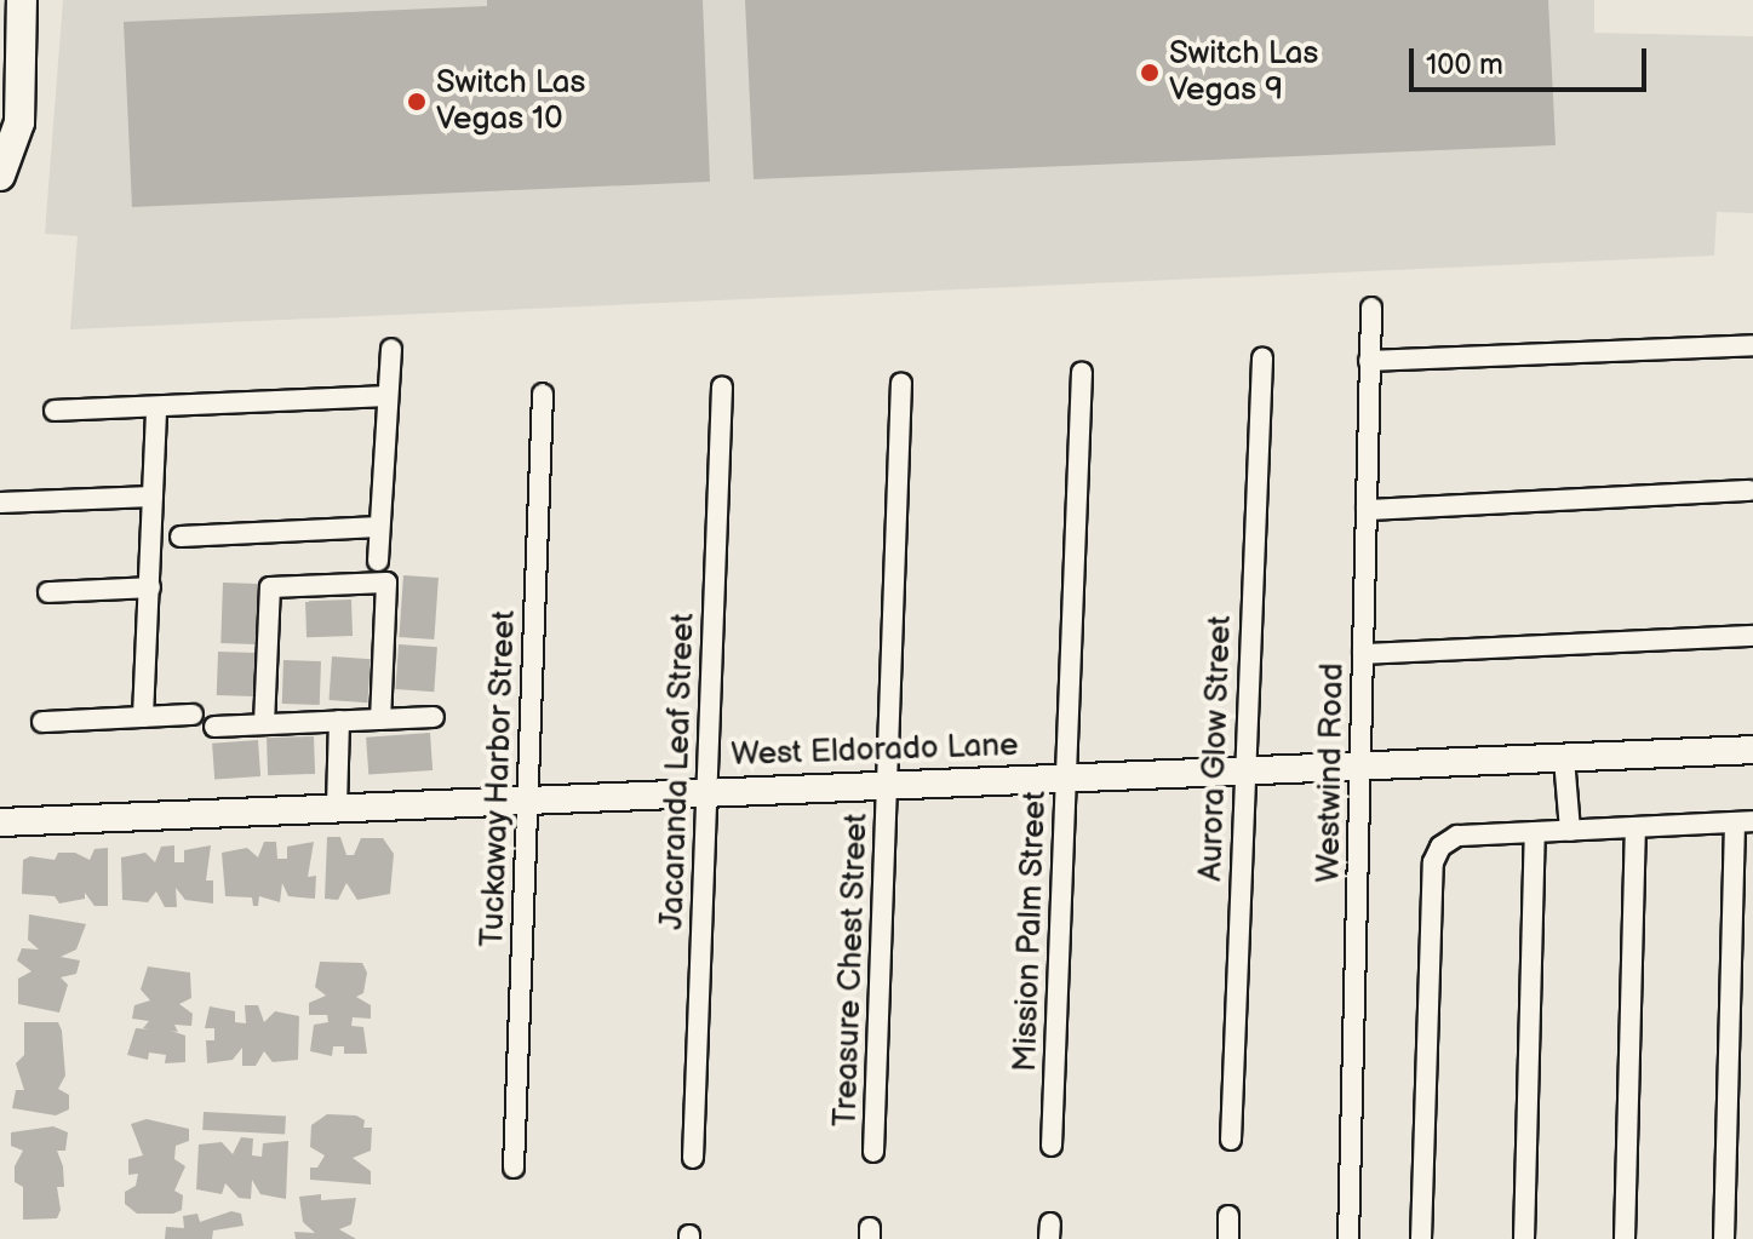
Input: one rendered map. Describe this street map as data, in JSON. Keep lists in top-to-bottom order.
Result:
{
  "streets": {
    "street": [
      "Aurora Glow Street",
      "West Eldorado Lane",
      "Jacaranda Leaf Street",
      "Westwind Road",
      "Tuckaway Harbor Street",
      "Mission Palm Street",
      "Treasure Chest Street"
    ]
  },
  "crossings": [
    ["Aurora Glow Street", "West Eldorado Lane"],
    ["West Eldorado Lane", "Jacaranda Leaf Street"],
    ["West Eldorado Lane", "Westwind Road"],
    ["West Eldorado Lane", "Tuckaway Harbor Street"],
    ["West Eldorado Lane", "Mission Palm Street"],
    ["West Eldorado Lane", "Treasure Chest Street"]
  ],
  "places": ["Switch Las Vegas 9", "Switch Las Vegas 10"],
  "scale_bar": "100 m"
}
